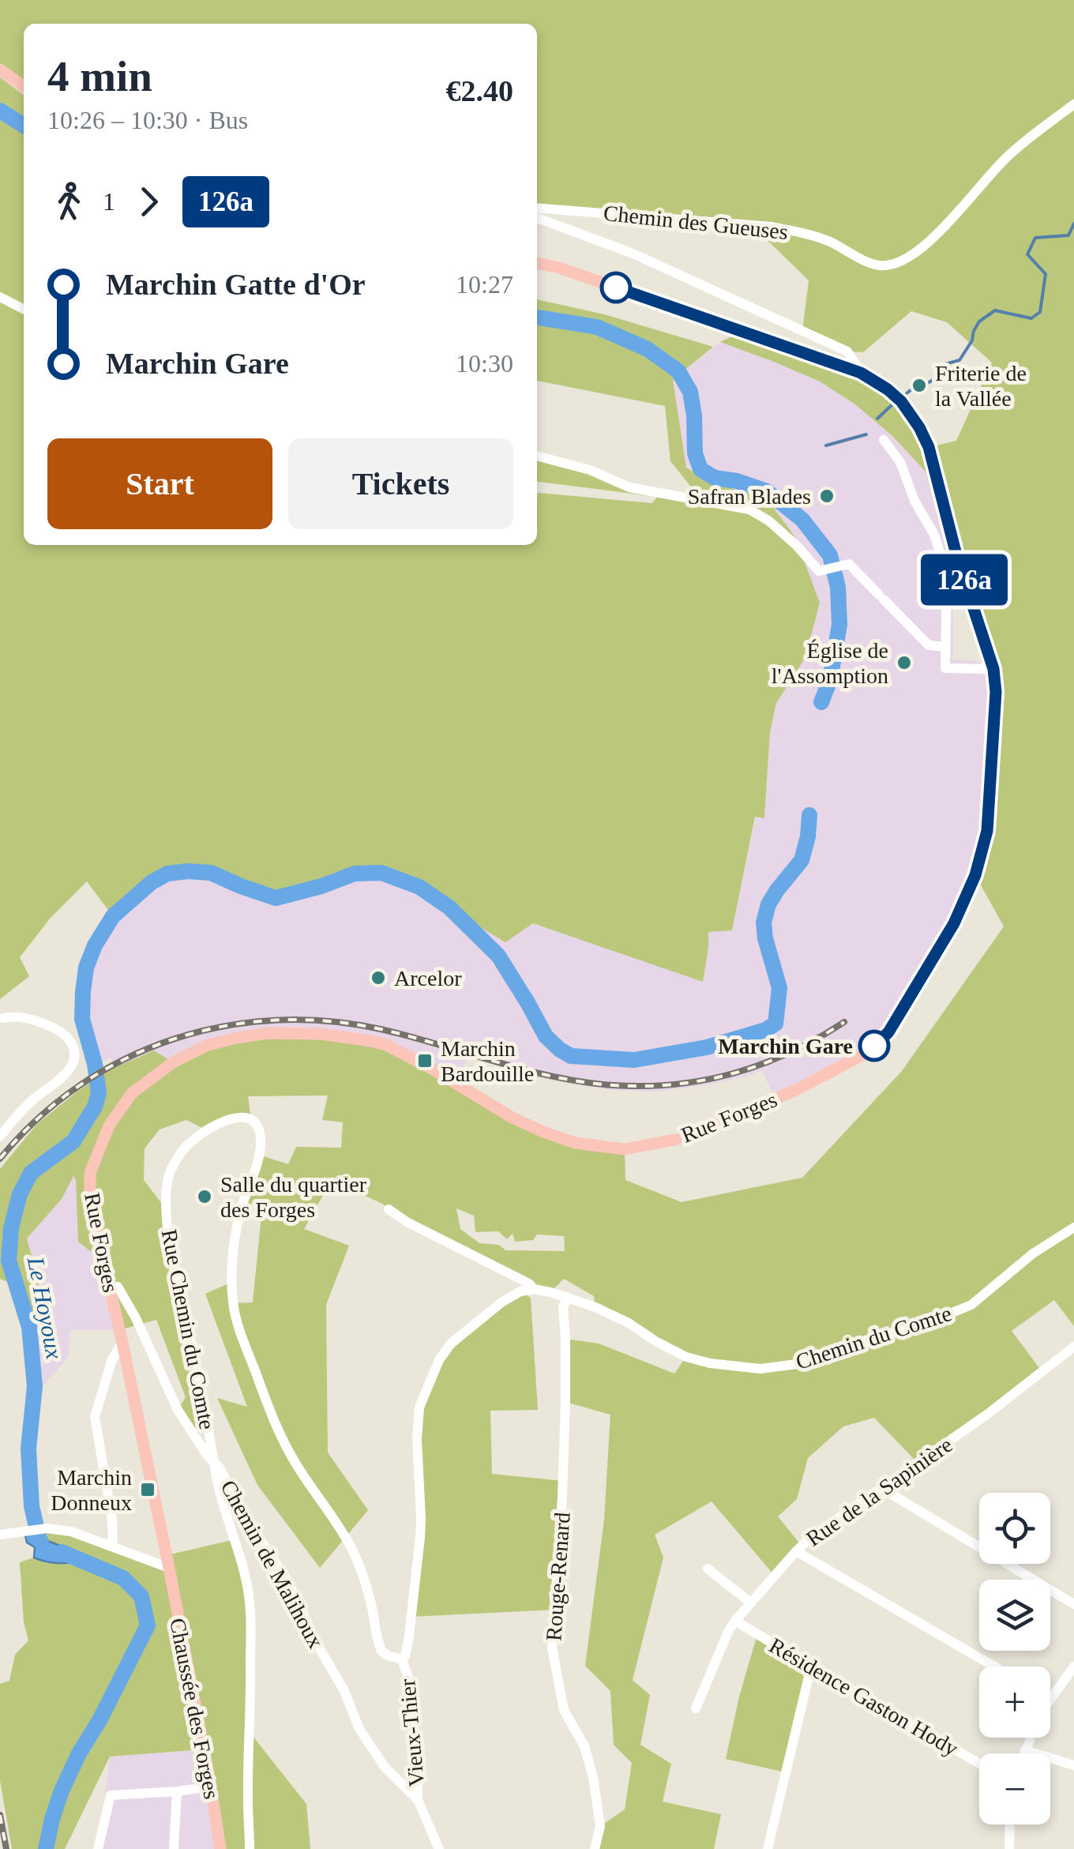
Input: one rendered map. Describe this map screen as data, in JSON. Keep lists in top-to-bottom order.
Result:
{
  "streets": {
    "main road": ["Rue Forges", "Chaussée des Forges"],
    "street": [
      "Chemin des Gueuses",
      "Rue Chemin du Comte",
      "Chemin du Comte",
      "Rue de la Sapinière",
      "Chemin de Malihoux",
      "Rouge-Renard",
      "Résidence Gaston Hody",
      "Vieux-Thier"
    ]
  },
  "crossings": [
    ["Chemin des Gueuses", "Rue Forges"],
    ["Rue Forges", "Chemin de Malihoux"],
    ["Rue Forges", "Chaussée des Forges"],
    ["Rue Chemin du Comte", "Chemin de Malihoux"],
    ["Rue Chemin du Comte", "Vieux-Thier"],
    ["Chemin du Comte", "Rouge-Renard"],
    ["Rue de la Sapinière", "Résidence Gaston Hody"],
    ["Chemin de Malihoux", "Vieux-Thier"]
  ],
  "water": ["Le Hoyoux"],
  "places": {
    "other": [
      "Friterie de la Vallée",
      "Safran Blades",
      "Église de l'Assomption",
      "Arcelor",
      "Marchin Gare",
      "Salle du quartier des Forges"
    ],
    "transit": ["Marchin Bardouille", "Marchin Donneux"]
  },
  "lines": ["bus line 126a"],
  "page": {
    "on_map": "126a",
    "heading": ["4 min", "10:26 – 10:30 · Bus", "€2.40"],
    "legs": ["1", "126a"],
    "list": [
      {
        "name": "Marchin Gatte d'Or",
        "value": "10:27"
      },
      {
        "name": "Marchin Gare",
        "value": "10:30"
      }
    ],
    "buttons": ["Start", "Tickets"],
    "map_buttons": ["+", "−"]
  }
}
